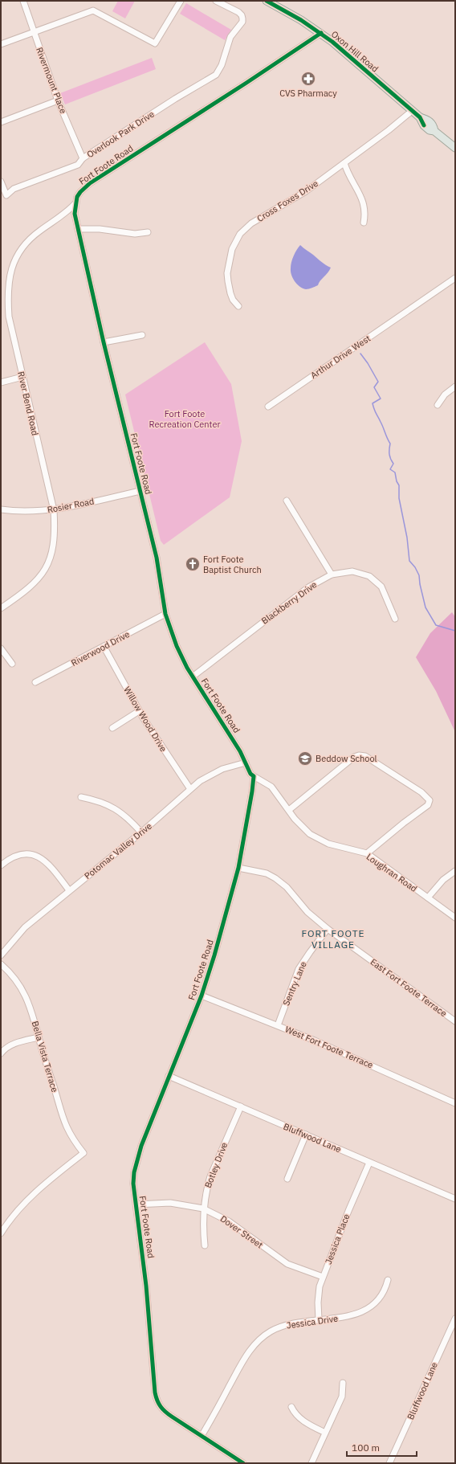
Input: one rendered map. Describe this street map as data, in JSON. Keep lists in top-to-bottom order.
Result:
{
  "streets": {
    "main road": ["Oxon Hill Road"],
    "street": [
      "Rivermount Place",
      "Overlook Park Drive",
      "Fort Foote Road",
      "Cross Foxes Drive",
      "Arthur Drive West",
      "River Bend Road",
      "Rosier Road",
      "Blackberry Drive",
      "Riverwood Drive",
      "Willow Wood Drive",
      "Potomac Valley Drive",
      "Loughran Road",
      "Sentry Lane",
      "East Fort Foote Terrace",
      "West Fort Foote Terrace",
      "Bella Vista Terrace",
      "Bluffwood Lane",
      "Botley Drive",
      "Dover Street",
      "Jessica Place",
      "Jessica Drive"
    ]
  },
  "crossings": [
    ["Oxon Hill Road", "Fort Foote Road"],
    ["Oxon Hill Road", "Cross Foxes Drive"],
    ["Rivermount Place", "Overlook Park Drive"],
    ["Fort Foote Road", "River Bend Road"],
    ["Fort Foote Road", "Rosier Road"],
    ["Fort Foote Road", "Blackberry Drive"],
    ["Fort Foote Road", "Riverwood Drive"],
    ["Fort Foote Road", "Potomac Valley Drive"],
    ["Fort Foote Road", "Loughran Road"],
    ["Fort Foote Road", "East Fort Foote Terrace"],
    ["Fort Foote Road", "West Fort Foote Terrace"],
    ["Fort Foote Road", "Bluffwood Lane"],
    ["Fort Foote Road", "Dover Street"],
    ["Fort Foote Road", "Jessica Drive"],
    ["River Bend Road", "Rosier Road"],
    ["Riverwood Drive", "Willow Wood Drive"],
    ["Willow Wood Drive", "Potomac Valley Drive"],
    ["Sentry Lane", "East Fort Foote Terrace"],
    ["Sentry Lane", "West Fort Foote Terrace"],
    ["Bluffwood Lane", "Botley Drive"],
    ["Bluffwood Lane", "Jessica Place"],
    ["Botley Drive", "Dover Street"],
    ["Dover Street", "Jessica Place"],
    ["Jessica Place", "Jessica Drive"]
  ],
  "districts": ["FORT FOOTE VILLAGE"],
  "parks": ["Fort Foote Recreation Center"],
  "places": {
    "pharmacy": ["CVS Pharmacy"],
    "church": ["Fort Foote Baptist Church"],
    "school or university": ["Beddow School"]
  },
  "scale_bar": "100 m"
}
